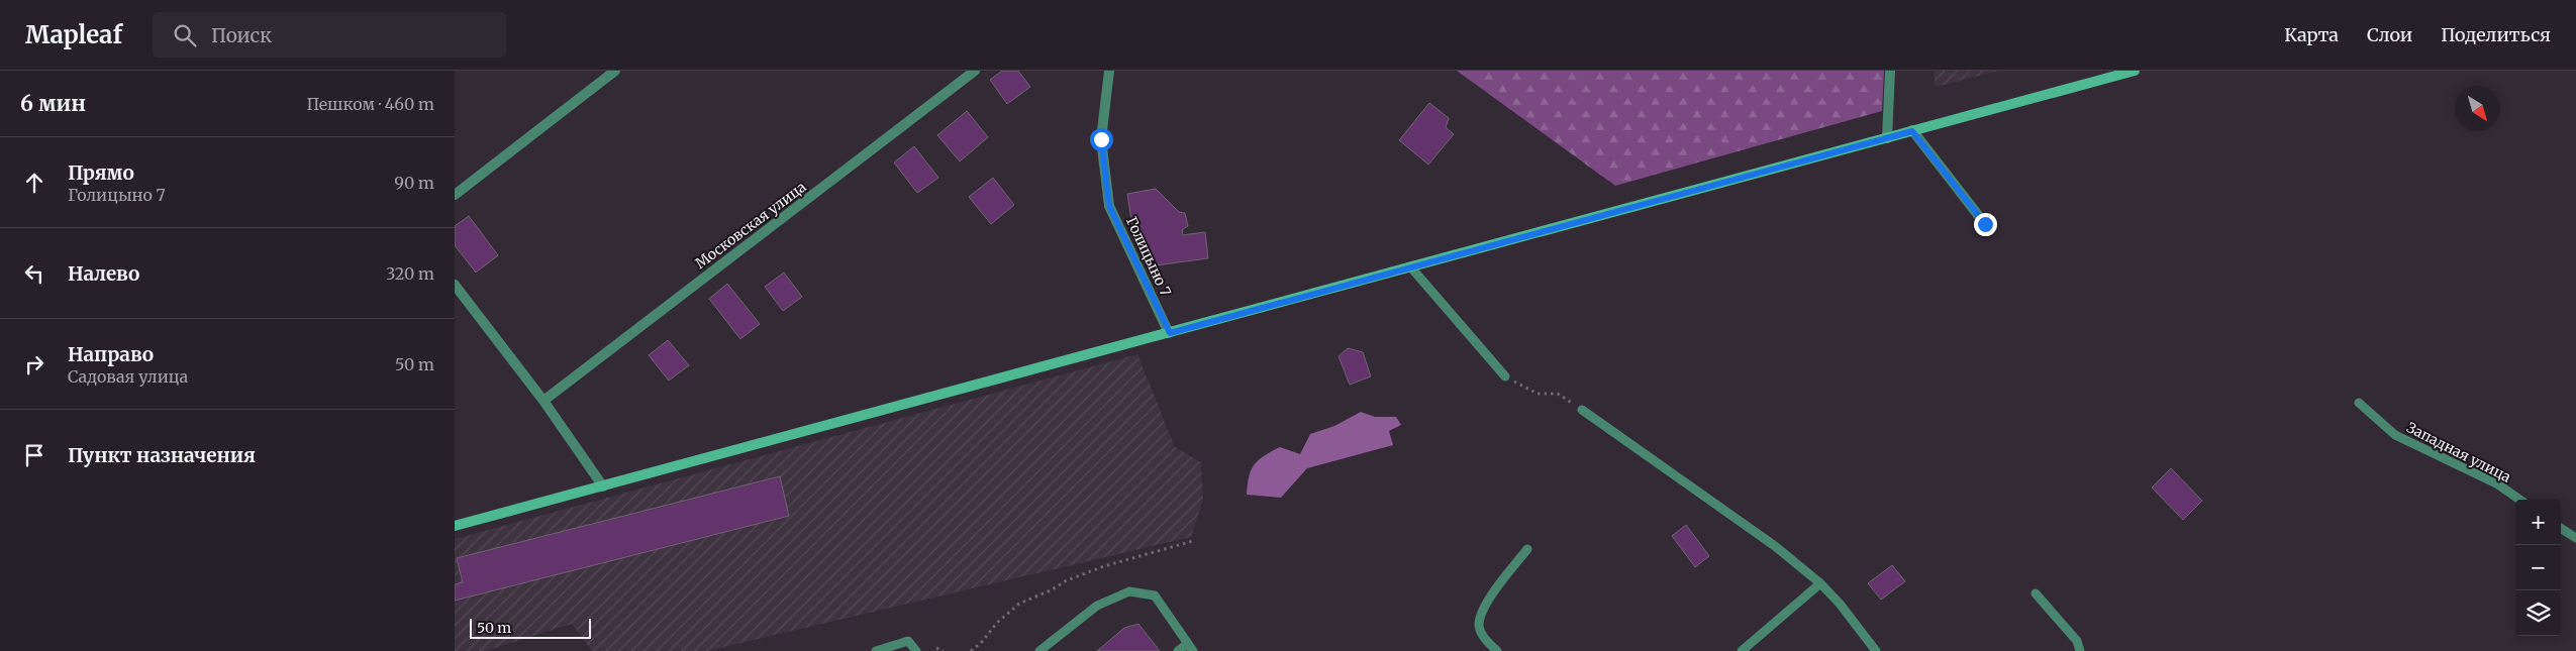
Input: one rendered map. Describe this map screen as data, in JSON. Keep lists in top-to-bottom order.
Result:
{
  "streets": {
    "street": ["Московская улица", "Голицыно 7"],
    "lane": ["Западная улица"]
  },
  "scale_bar": "50 m",
  "north": "bottom right",
  "page": {
    "header": "Mapleaf",
    "search": "Поиск",
    "nav": ["Карта", "Слои", "Поделиться"],
    "heading": ["6 мин", "Пешком · 460 m"],
    "list": [
      ["Прямо", "Голицыно 7", "90 m"],
      ["Налево", "320 m"],
      ["Направо", "Садовая улица", "50 m"],
      "Пункт назначения"
    ],
    "map_buttons": ["+", "−"],
    "scale": "50 m"
  }
}
